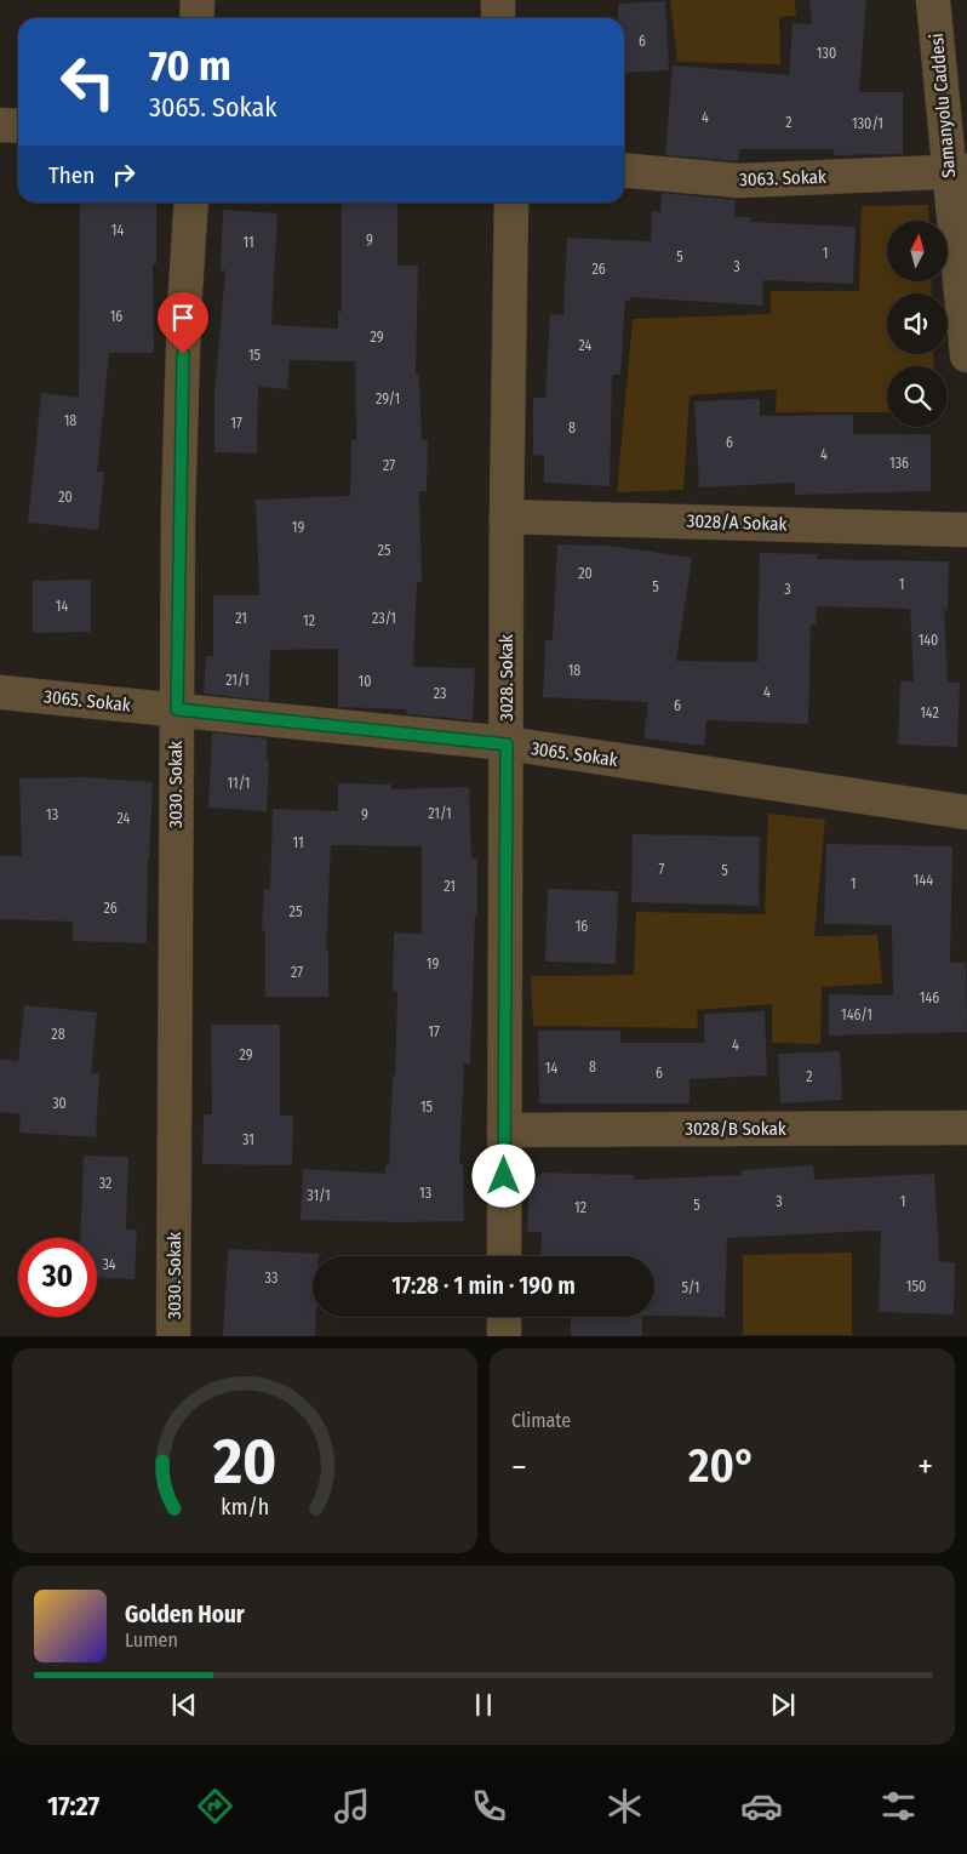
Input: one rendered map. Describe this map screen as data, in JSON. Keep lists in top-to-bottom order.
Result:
{
  "streets": {
    "street": [
      "Samanyolu Caddesi",
      "3063. Sokak",
      "3028/A Sokak",
      "3028. Sokak",
      "3065. Sokak",
      "3030. Sokak",
      "3028/B Sokak"
    ]
  },
  "crossings": [
    ["Samanyolu Caddesi", "3063. Sokak"],
    ["3028/A Sokak", "3028. Sokak"],
    ["3028. Sokak", "3065. Sokak"],
    ["3028. Sokak", "3028/B Sokak"],
    ["3065. Sokak", "3030. Sokak"]
  ],
  "house_numbers": [
    "6",
    "130",
    "4",
    "2",
    "130/1",
    "14",
    "9",
    "11",
    "1",
    "5",
    "3",
    "26",
    "16",
    "29",
    "24",
    "15",
    "29/1",
    "18",
    "17",
    "8",
    "6",
    "4",
    "136",
    "27",
    "20",
    "19",
    "25",
    "20",
    "1",
    "5",
    "3",
    "14",
    "21",
    "23/1",
    "12",
    "140",
    "18",
    "21/1",
    "10",
    "4",
    "23",
    "6",
    "142",
    "11/1",
    "21/1",
    "13",
    "9",
    "24",
    "11",
    "7",
    "5",
    "144",
    "1",
    "21",
    "26",
    "25",
    "16",
    "19",
    "27",
    "146",
    "146/1",
    "17",
    "28",
    "4",
    "29",
    "8",
    "14",
    "6",
    "2",
    "30",
    "15",
    "31",
    "32",
    "13",
    "31/1",
    "3",
    "1",
    "5",
    "12",
    "34",
    "33",
    "150",
    "5/1"
  ],
  "north": "top",
  "page": {
    "turn": ["70 m", "3065. Sokak"],
    "then": "Then",
    "limit": "30",
    "trip": "17:28 · 1 min · 190 m",
    "tile": "Climate",
    "heat": ["−", "20°", "+"],
    "song": ["Golden Hour", "Lumen"],
    "tabs": "17:27",
    "gauge": ["20", "km/h"]
  }
}
